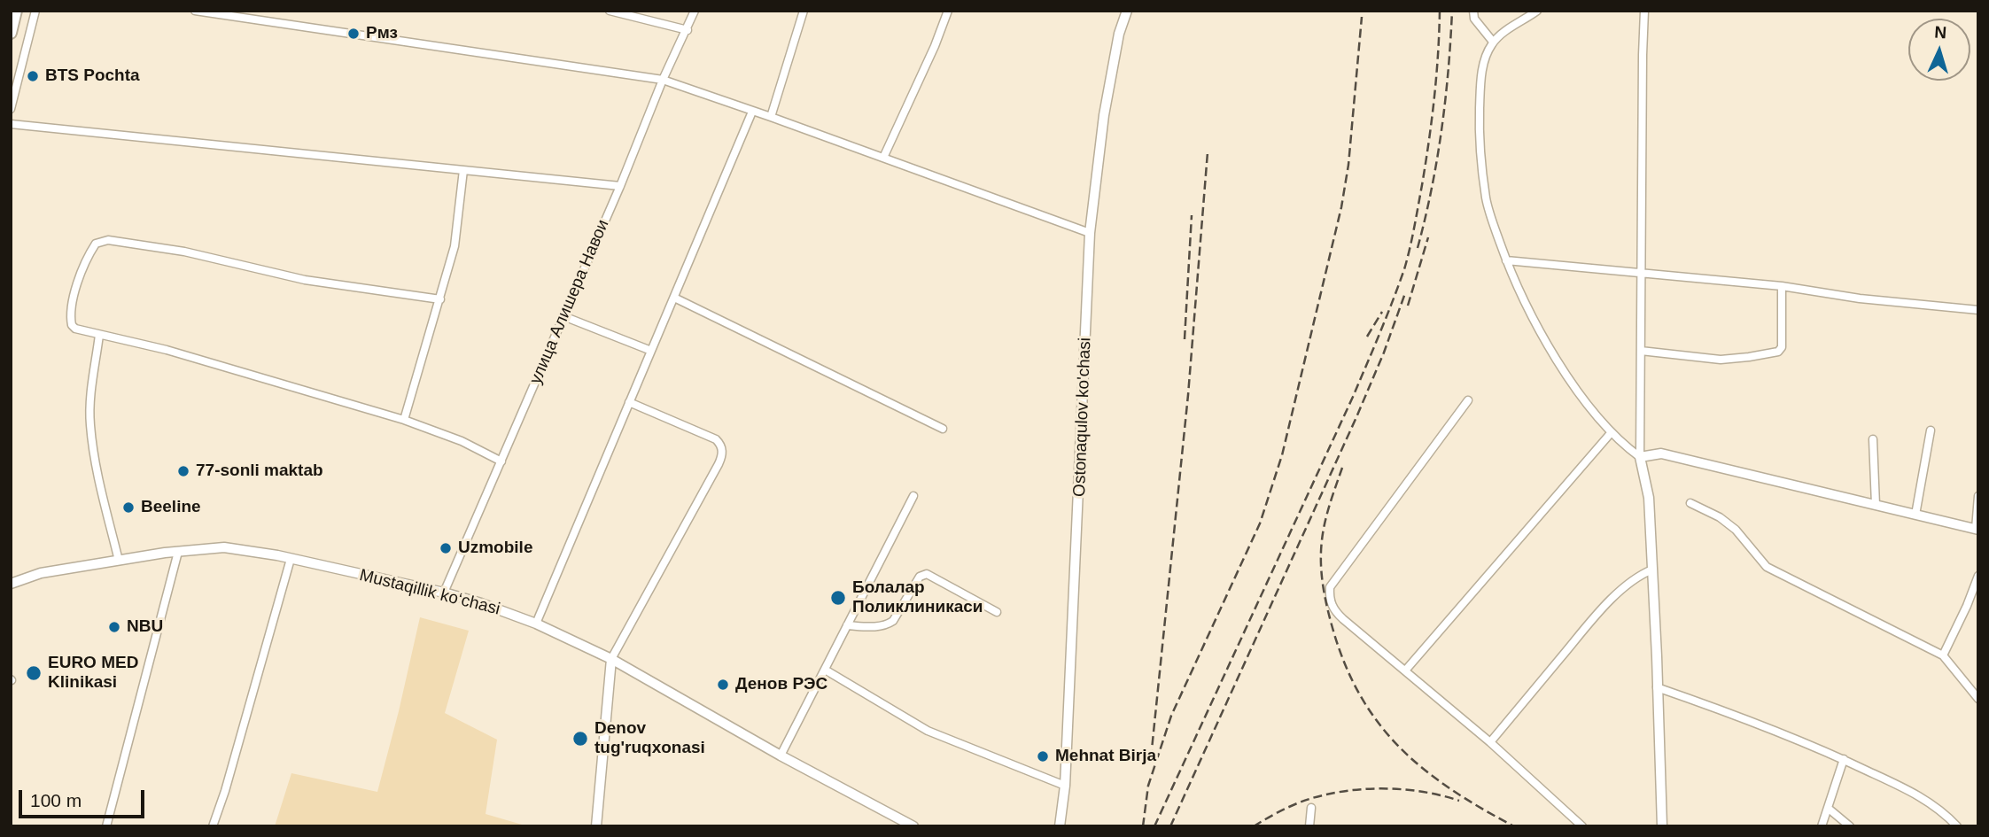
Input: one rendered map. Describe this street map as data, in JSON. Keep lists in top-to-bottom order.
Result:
{
  "streets": {
    "street": ["улица Алишера Навои", "Ostonaqulov ko'chasi", "Mustaqillik ko‘chasi"]
  },
  "crossings": [
    ["улица Алишера Навои", "Mustaqillik ko‘chasi"]
  ],
  "places": [
    "Рмз",
    "BTS Pochta",
    "77-sonli maktab",
    "Beeline",
    "Uzmobile",
    "Болалар Поликлиникаси",
    "NBU",
    "EURO MED Klinikasi",
    "Денов РЭС",
    "Denov tug'ruqxonasi",
    "Mehnat Birja"
  ],
  "scale_bar": "100 m",
  "north": "top"
}
